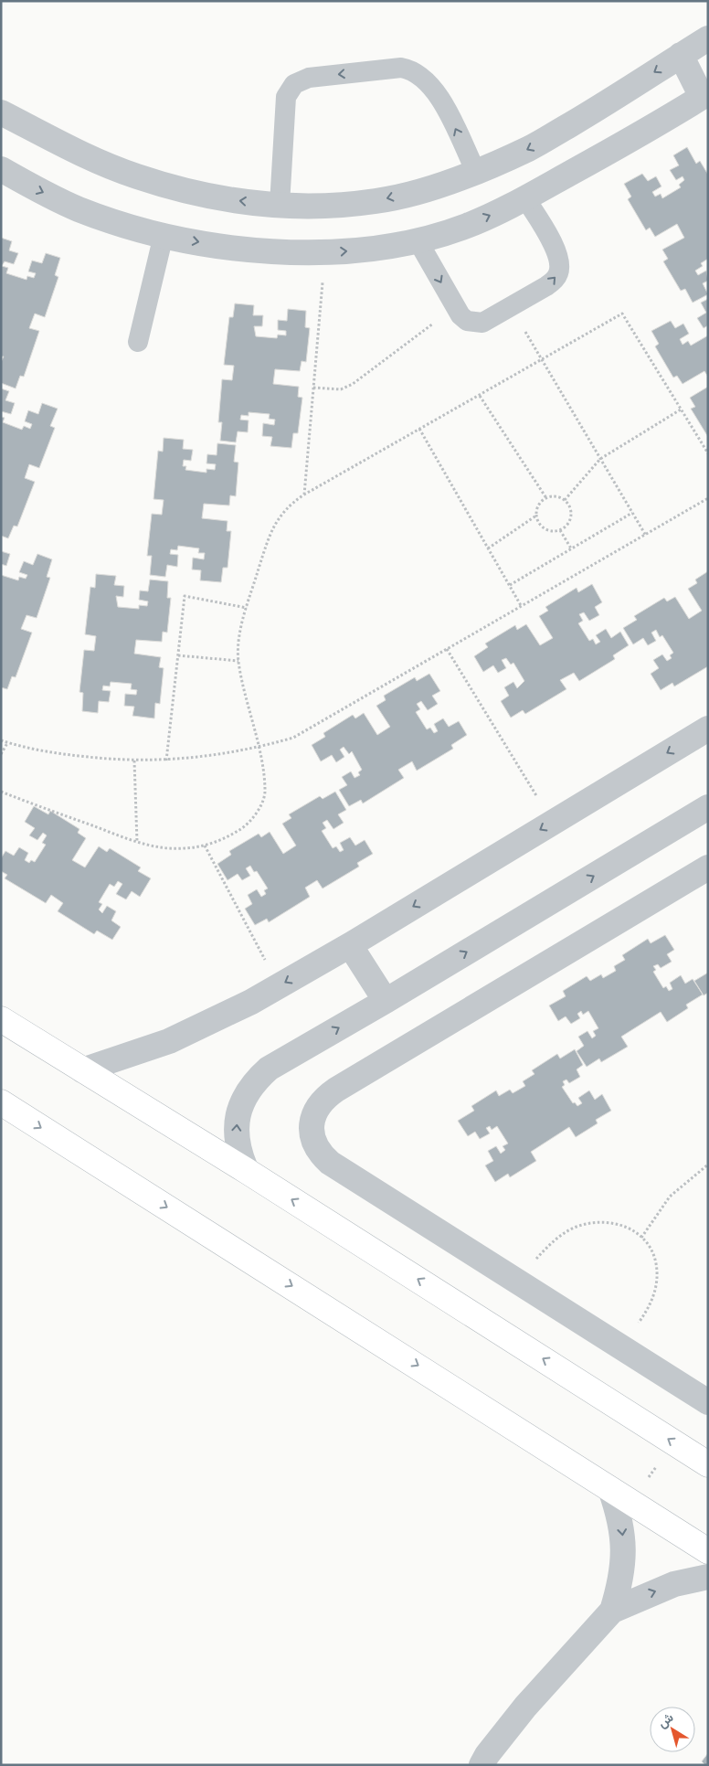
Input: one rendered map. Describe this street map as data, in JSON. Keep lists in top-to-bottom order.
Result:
{
  "north": "top left"
}
